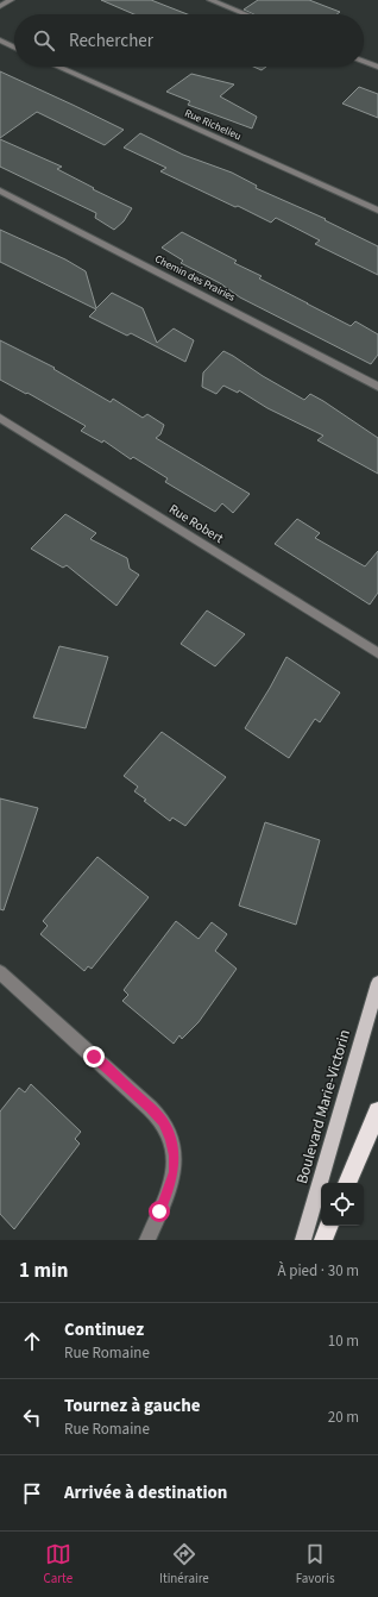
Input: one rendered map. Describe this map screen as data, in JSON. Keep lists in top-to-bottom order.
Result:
{
  "streets": {
    "main road": ["Boulevard Marie-Victorin"],
    "street": ["Rue Richelieu", "Chemin des Prairies", "Rue Robert"]
  },
  "page": {
    "search": "Rechercher",
    "heading": ["1 min", "À pied · 30 m"],
    "list": [
      ["Continuez", "Rue Romaine", "10 m"],
      ["Tournez à gauche", "Rue Romaine", "20 m"],
      "Arrivée à destination"
    ],
    "nav": ["Carte", "Itinéraire", "Favoris"]
  }
}
